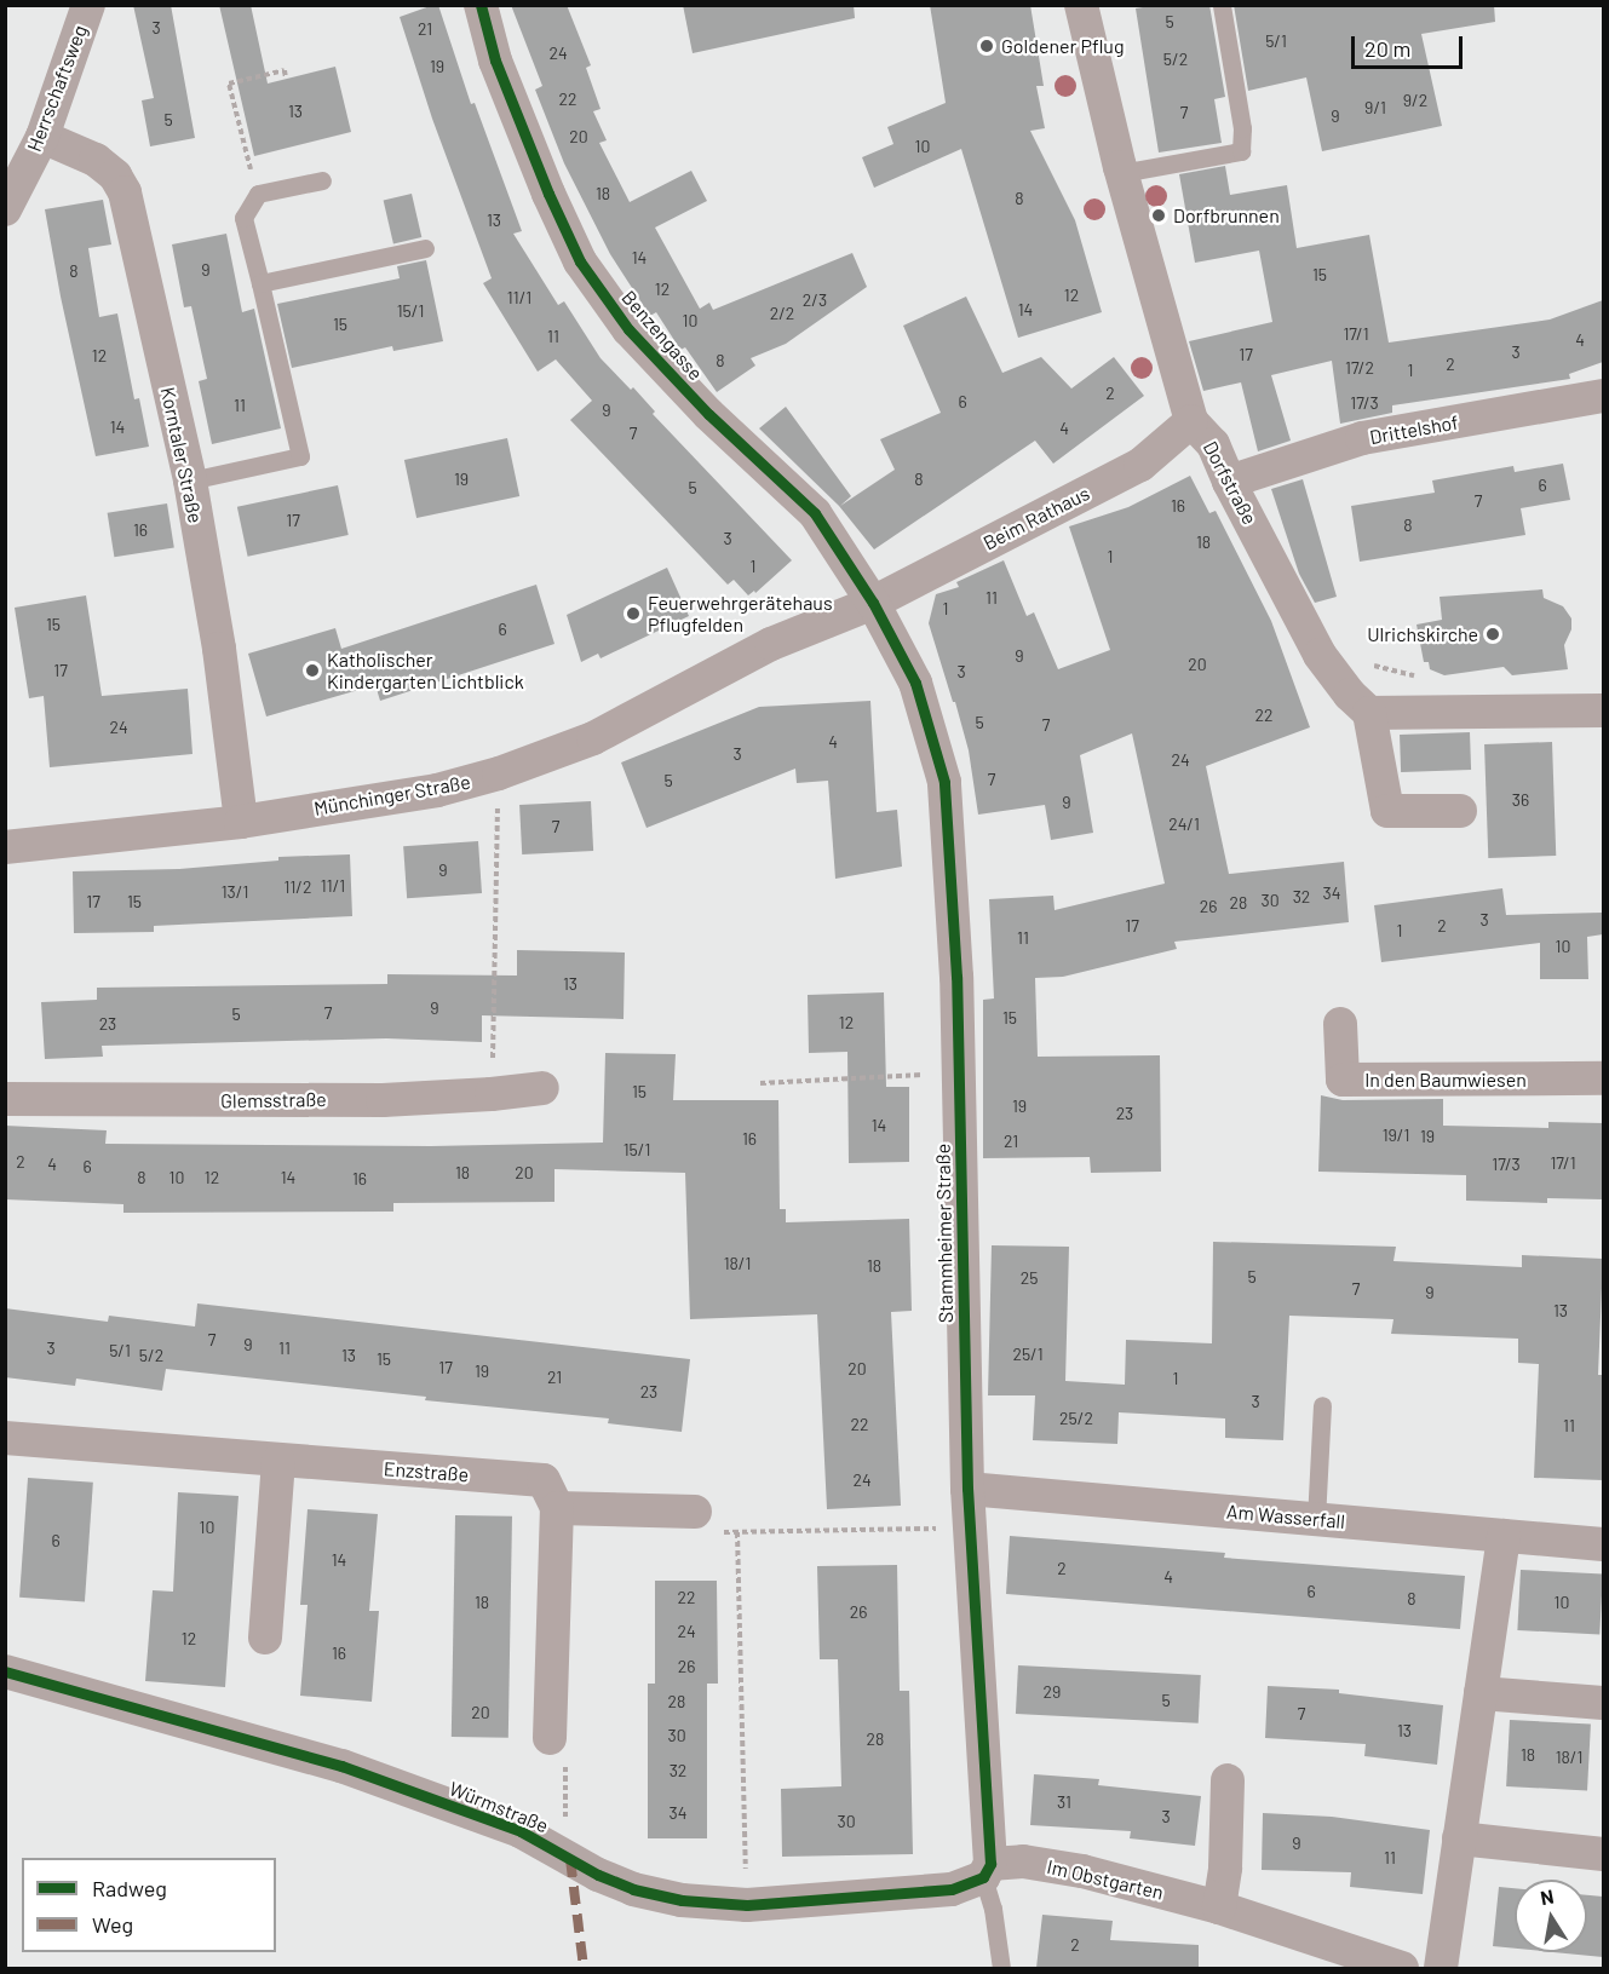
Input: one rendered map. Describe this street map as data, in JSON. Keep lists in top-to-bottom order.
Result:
{
  "streets": {
    "street": [
      "Herrschaftsweg",
      "Benzengasse",
      "Drittelshof",
      "Korntaler Straße",
      "Dorfstraße",
      "Beim Rathaus",
      "Münchinger Straße",
      "In den Baumwiesen",
      "Glemsstraße",
      "Stammheimer Straße",
      "Enzstraße",
      "Am Wasserfall",
      "Würmstraße",
      "Im Obstgarten"
    ]
  },
  "crossings": [
    ["Herrschaftsweg", "Korntaler Straße"],
    ["Benzengasse", "Beim Rathaus"],
    ["Benzengasse", "Münchinger Straße"],
    ["Benzengasse", "Stammheimer Straße"],
    ["Drittelshof", "Dorfstraße"],
    ["Korntaler Straße", "Münchinger Straße"],
    ["Dorfstraße", "Beim Rathaus"],
    ["Beim Rathaus", "Münchinger Straße"],
    ["Beim Rathaus", "Stammheimer Straße"],
    ["Münchinger Straße", "Stammheimer Straße"],
    ["Stammheimer Straße", "Am Wasserfall"],
    ["Stammheimer Straße", "Würmstraße"],
    ["Stammheimer Straße", "Im Obstgarten"],
    ["Würmstraße", "Im Obstgarten"]
  ],
  "places": [
    "Goldener Pflug",
    "Dorfbrunnen",
    "Feuerwehrgerätehaus Pflugfelden",
    "Ulrichskirche",
    "Katholischer Kindergarten Lichtblick"
  ],
  "house_numbers": [
    "5",
    "3",
    "21",
    "5/1",
    "24",
    "5/2",
    "19",
    "22",
    "9/2",
    "9/1",
    "13",
    "7",
    "9",
    "5",
    "20",
    "10",
    "18",
    "8",
    "13",
    "14",
    "9",
    "8",
    "15",
    "12",
    "12",
    "11/1",
    "2/3",
    "14",
    "15/1",
    "2/2",
    "10",
    "15",
    "17/1",
    "11",
    "4",
    "3",
    "17",
    "12",
    "8",
    "2",
    "17/2",
    "1",
    "2",
    "6",
    "17/3",
    "11",
    "9",
    "14",
    "4",
    "7",
    "19",
    "8",
    "6",
    "5",
    "7",
    "16",
    "17",
    "8",
    "16",
    "3",
    "18",
    "1",
    "1",
    "11",
    "1",
    "15",
    "6",
    "9",
    "20",
    "17",
    "3",
    "22",
    "5",
    "7",
    "24",
    "4",
    "3",
    "24",
    "7",
    "5",
    "36",
    "9",
    "24/1",
    "7",
    "9",
    "11/1",
    "11/2",
    "13/1",
    "34",
    "32",
    "30",
    "17",
    "15",
    "28",
    "26",
    "3",
    "17",
    "2",
    "1",
    "11",
    "10",
    "13",
    "9",
    "7",
    "5",
    "15",
    "12",
    "23",
    "15",
    "19",
    "23",
    "14",
    "19/1",
    "19",
    "16",
    "21",
    "15/1",
    "2",
    "17/1",
    "4",
    "17/3",
    "6",
    "18",
    "20",
    "8",
    "10",
    "12",
    "14",
    "16",
    "18/1",
    "18",
    "5",
    "25",
    "7",
    "9",
    "13",
    "7",
    "9",
    "3",
    "11",
    "5/1",
    "25/1",
    "5/2",
    "13",
    "15",
    "17",
    "20",
    "19",
    "21",
    "1",
    "23",
    "3",
    "25/2",
    "22",
    "11",
    "24",
    "10",
    "6",
    "14",
    "2",
    "4",
    "6",
    "22",
    "8",
    "18",
    "10",
    "26",
    "24",
    "12",
    "16",
    "26",
    "29",
    "5",
    "28",
    "20",
    "7",
    "13",
    "30",
    "28",
    "18",
    "18/1",
    "32",
    "31",
    "34",
    "3",
    "30",
    "9",
    "11",
    "2"
  ],
  "legend": ["Radweg", "Weg"],
  "scale_bar": "20 m",
  "north": "top"
}
